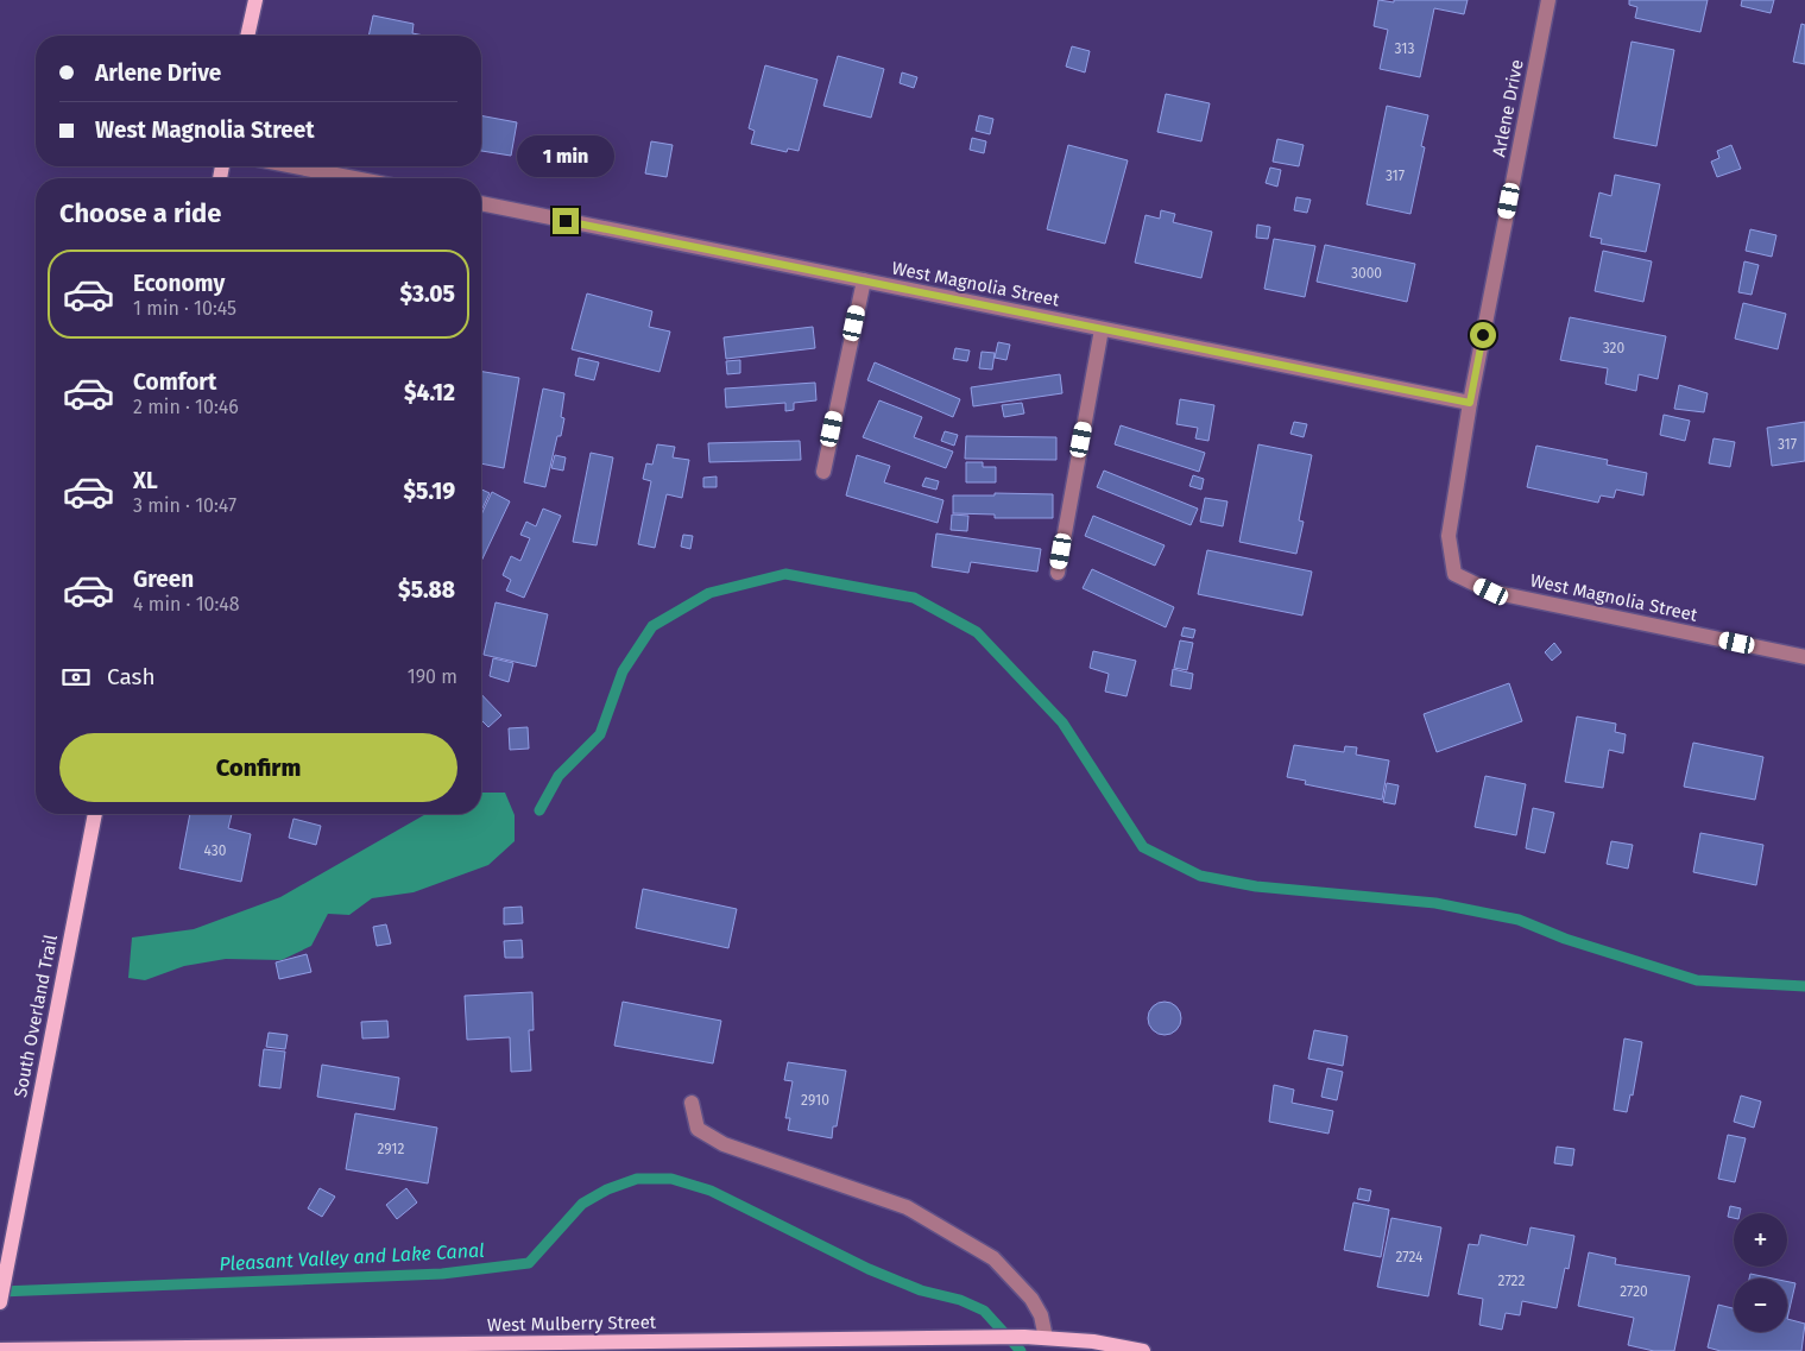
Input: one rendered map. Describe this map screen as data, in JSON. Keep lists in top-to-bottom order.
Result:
{
  "streets": {
    "main road": ["South Overland Trail", "West Mulberry Street"],
    "street": ["Arlene Drive", "West Magnolia Street"]
  },
  "crossings": [
    ["Arlene Drive", "West Magnolia Street"]
  ],
  "water": ["Pleasant Valley and Lake Canal"],
  "house_numbers": [
    "313",
    "317",
    "3000",
    "320",
    "317",
    "430",
    "2910",
    "2912",
    "2724",
    "2722",
    "2720"
  ],
  "page": {
    "banner": ["Arlene Drive", "West Magnolia Street"],
    "bubble": "1 min",
    "heading": "Choose a ride",
    "list": [
      {
        "name": "Economy",
        "note": "1 min · 10:45",
        "value": "$3.05"
      },
      {
        "name": "Comfort",
        "note": "2 min · 10:46",
        "value": "$4.12"
      },
      {
        "name": "XL",
        "note": "3 min · 10:47",
        "value": "$5.19"
      },
      {
        "name": "Green",
        "note": "4 min · 10:48",
        "value": "$5.88"
      }
    ],
    "pay": ["Cash", "190 m"],
    "buttons": "Confirm",
    "map_buttons": ["+", "−"]
  }
}
